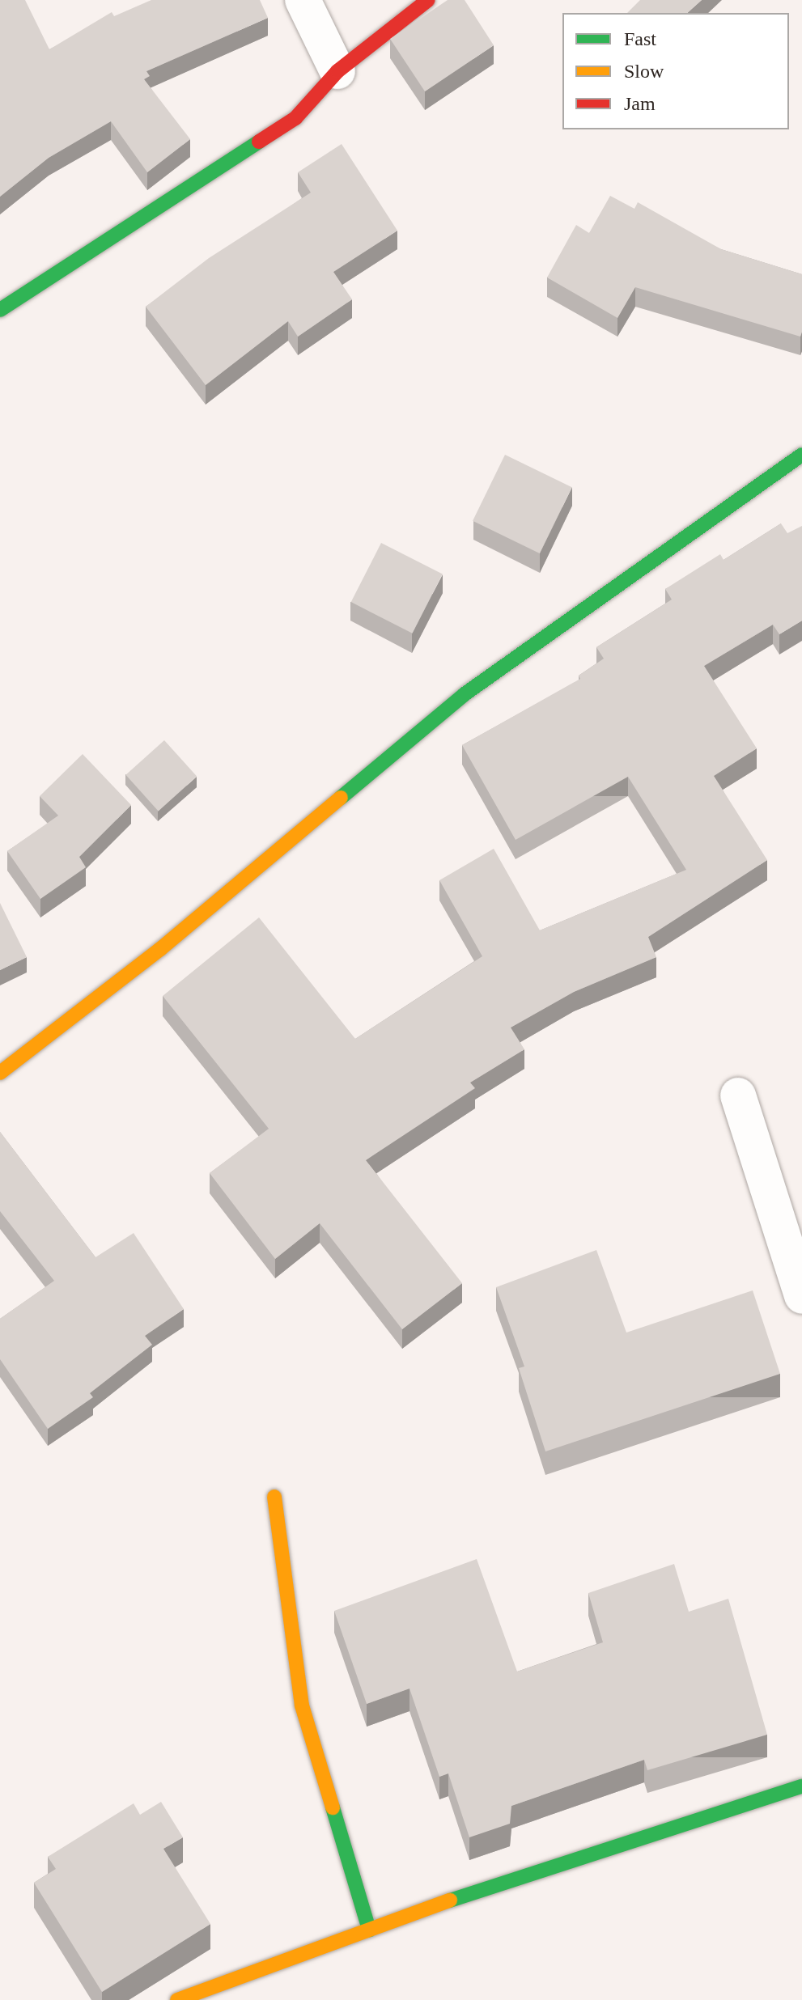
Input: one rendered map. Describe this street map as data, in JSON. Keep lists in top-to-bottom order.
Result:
{
  "legend": ["Fast", "Slow", "Jam"]
}
